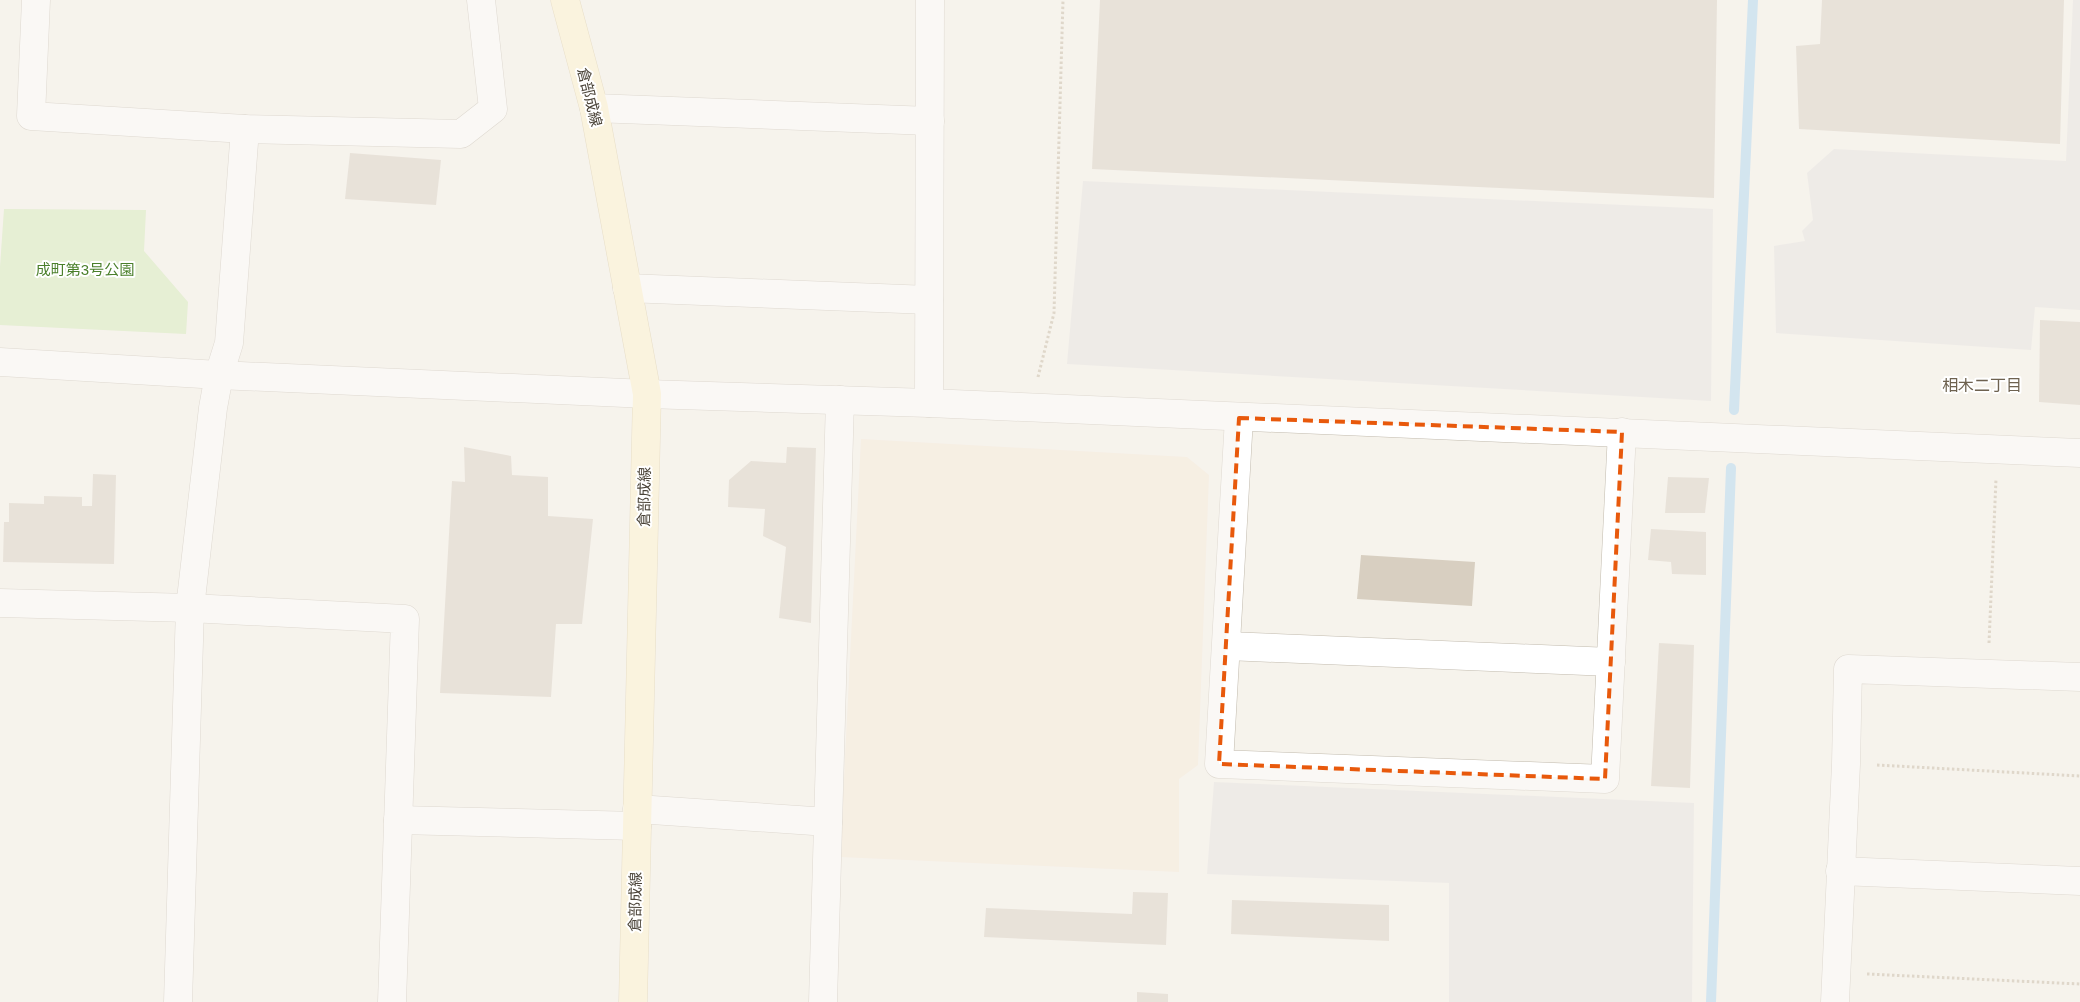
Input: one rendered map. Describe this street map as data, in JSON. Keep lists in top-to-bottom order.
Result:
{
  "streets": {
    "main road": ["倉部成線"]
  },
  "districts": ["相木二丁目"],
  "parks": ["成町第3号公園"]
}
